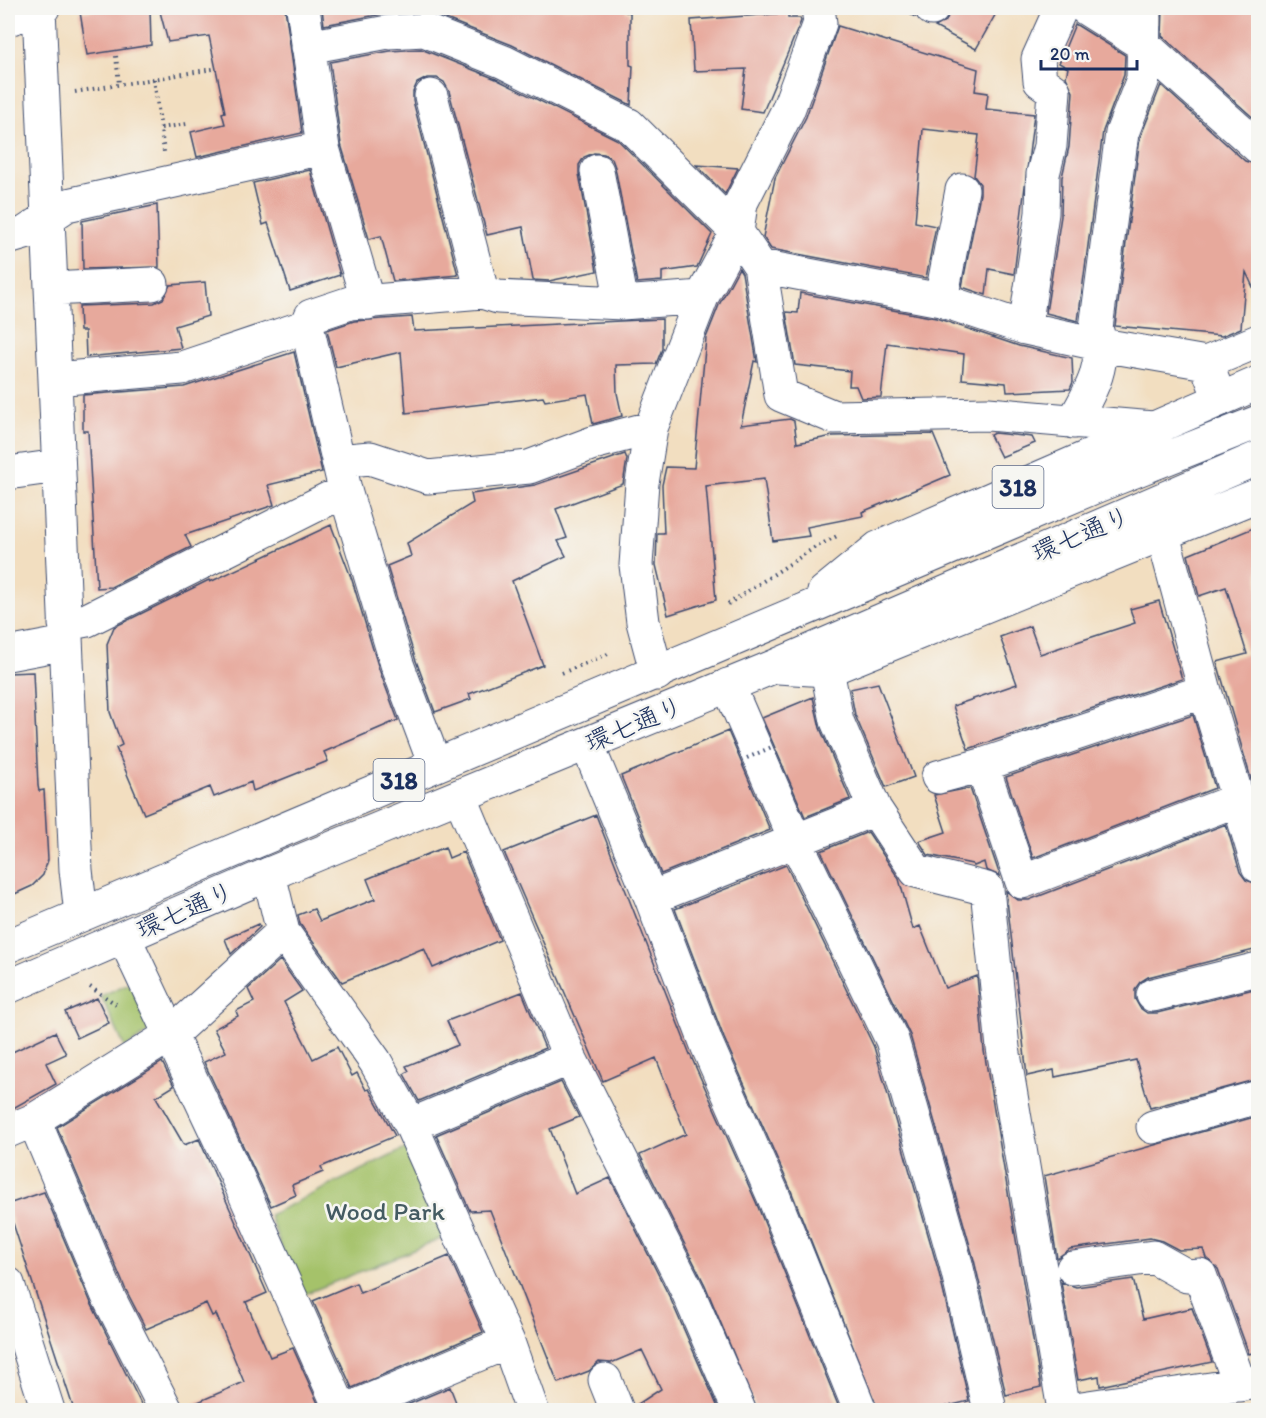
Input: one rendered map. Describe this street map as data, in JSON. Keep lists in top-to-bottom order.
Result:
{
  "streets": {
    "street": ["318", "環七通り"]
  },
  "crossings": [
    ["318", "環七通り"]
  ],
  "parks": ["Wood Park"],
  "scale_bar": "20 m"
}
